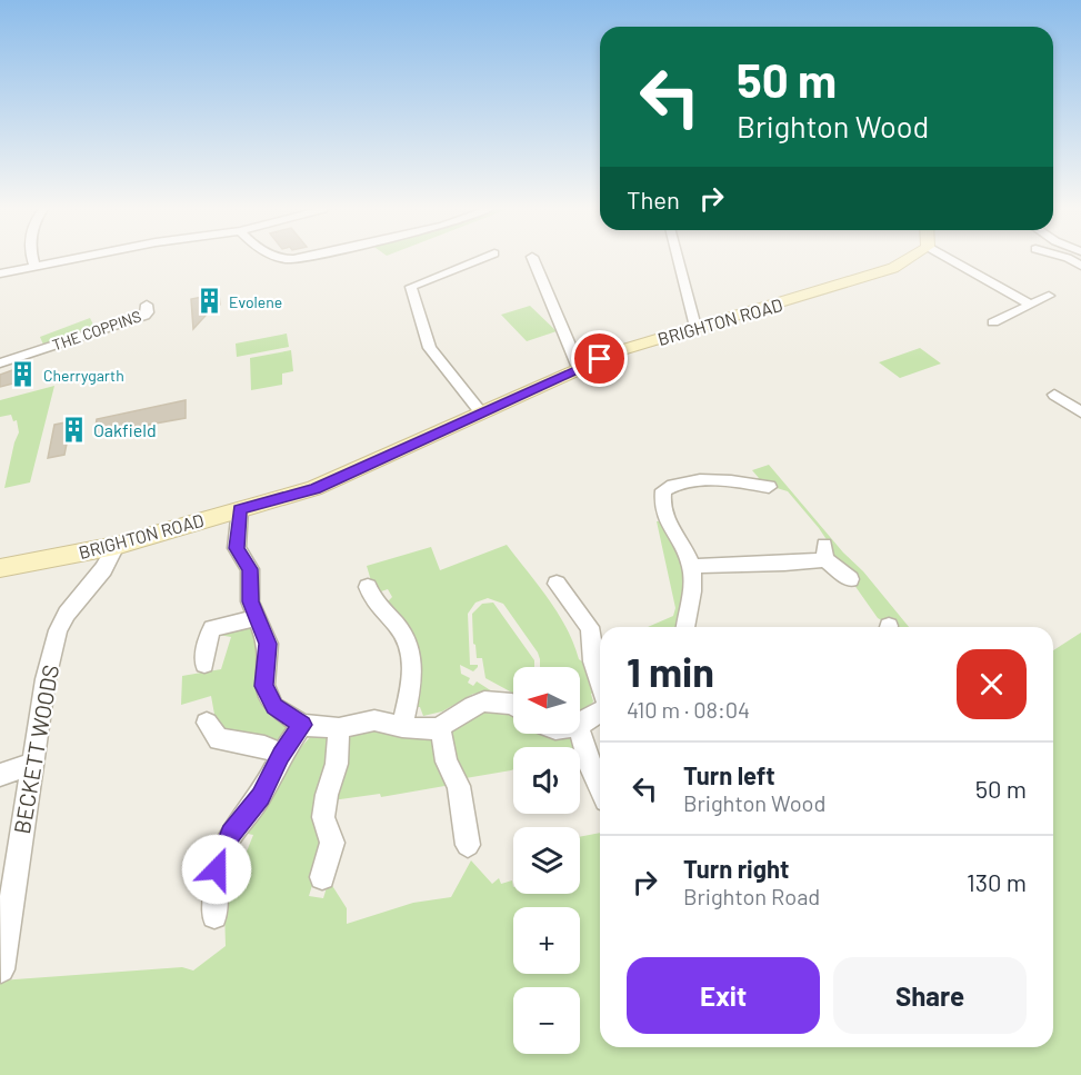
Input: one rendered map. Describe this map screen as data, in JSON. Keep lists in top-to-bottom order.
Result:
{
  "streets": {
    "street": ["BRIGHTON ROAD", "THE COPPINS", "BECKETT WOODS"]
  },
  "crossings": [
    ["BRIGHTON ROAD", "BECKETT WOODS"]
  ],
  "places": {
    "building": ["Evolene", "Cherrygarth", "Oakfield"]
  },
  "north": "left",
  "page": {
    "turn": ["50 m", "Brighton Wood"],
    "then": "Then",
    "heading": ["1 min", "410 m · 08:04"],
    "map_buttons": ["+", "−"],
    "list": [
      {
        "name": "Turn left",
        "note": "Brighton Wood",
        "value": "50 m"
      },
      {
        "name": "Turn right",
        "note": "Brighton Road",
        "value": "130 m"
      }
    ],
    "buttons": ["Exit", "Share"]
  }
}
